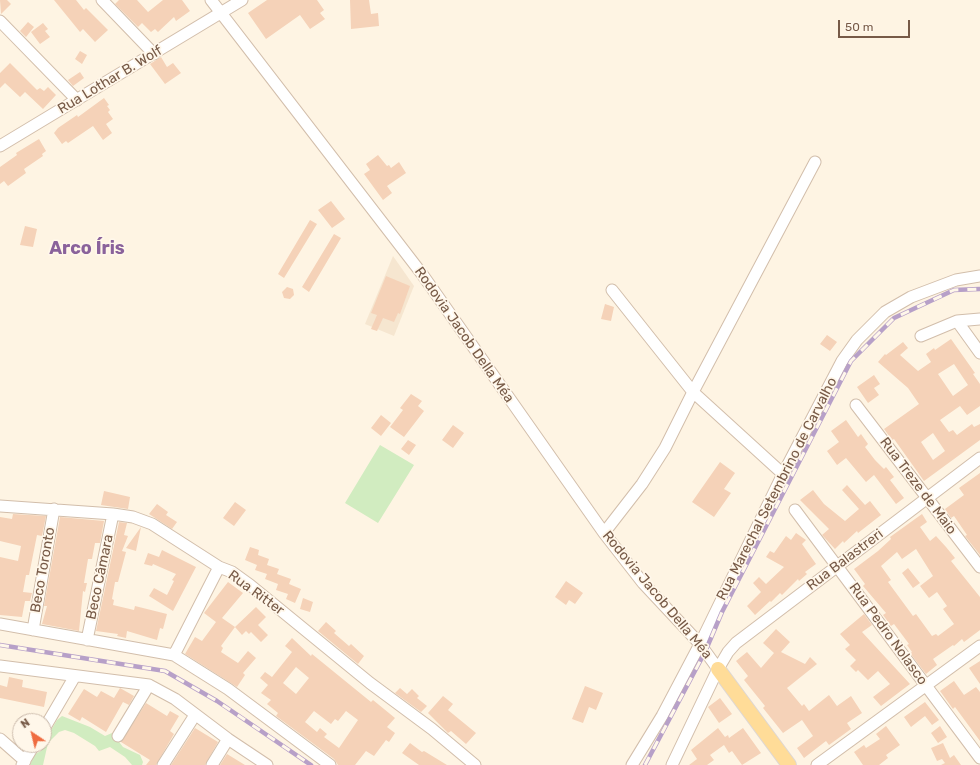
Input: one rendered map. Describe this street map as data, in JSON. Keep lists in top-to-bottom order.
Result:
{
  "streets": {
    "street": [
      "Rua Lothar B. Wolf",
      "Rodovia Jacob Della Méa",
      "Rua Treze de Maio",
      "Rua Marechal Setembrino de Carvalho",
      "Rua Balastreri",
      "Beco Toronto",
      "Beco Câmara",
      "Rua Ritter",
      "Rua Pedro Nolasco"
    ]
  },
  "crossings": [
    ["Rua Lothar B. Wolf", "Rodovia Jacob Della Méa"],
    ["Rodovia Jacob Della Méa", "Rua Marechal Setembrino de Carvalho"],
    ["Rodovia Jacob Della Méa", "Rua Balastreri"],
    ["Rua Treze de Maio", "Rua Balastreri"],
    ["Rua Balastreri", "Rua Pedro Nolasco"],
    ["Beco Toronto", "Rua Ritter"],
    ["Beco Câmara", "Rua Ritter"]
  ],
  "districts": ["Arco Íris"],
  "scale_bar": "50 m",
  "north": "top left"
}
